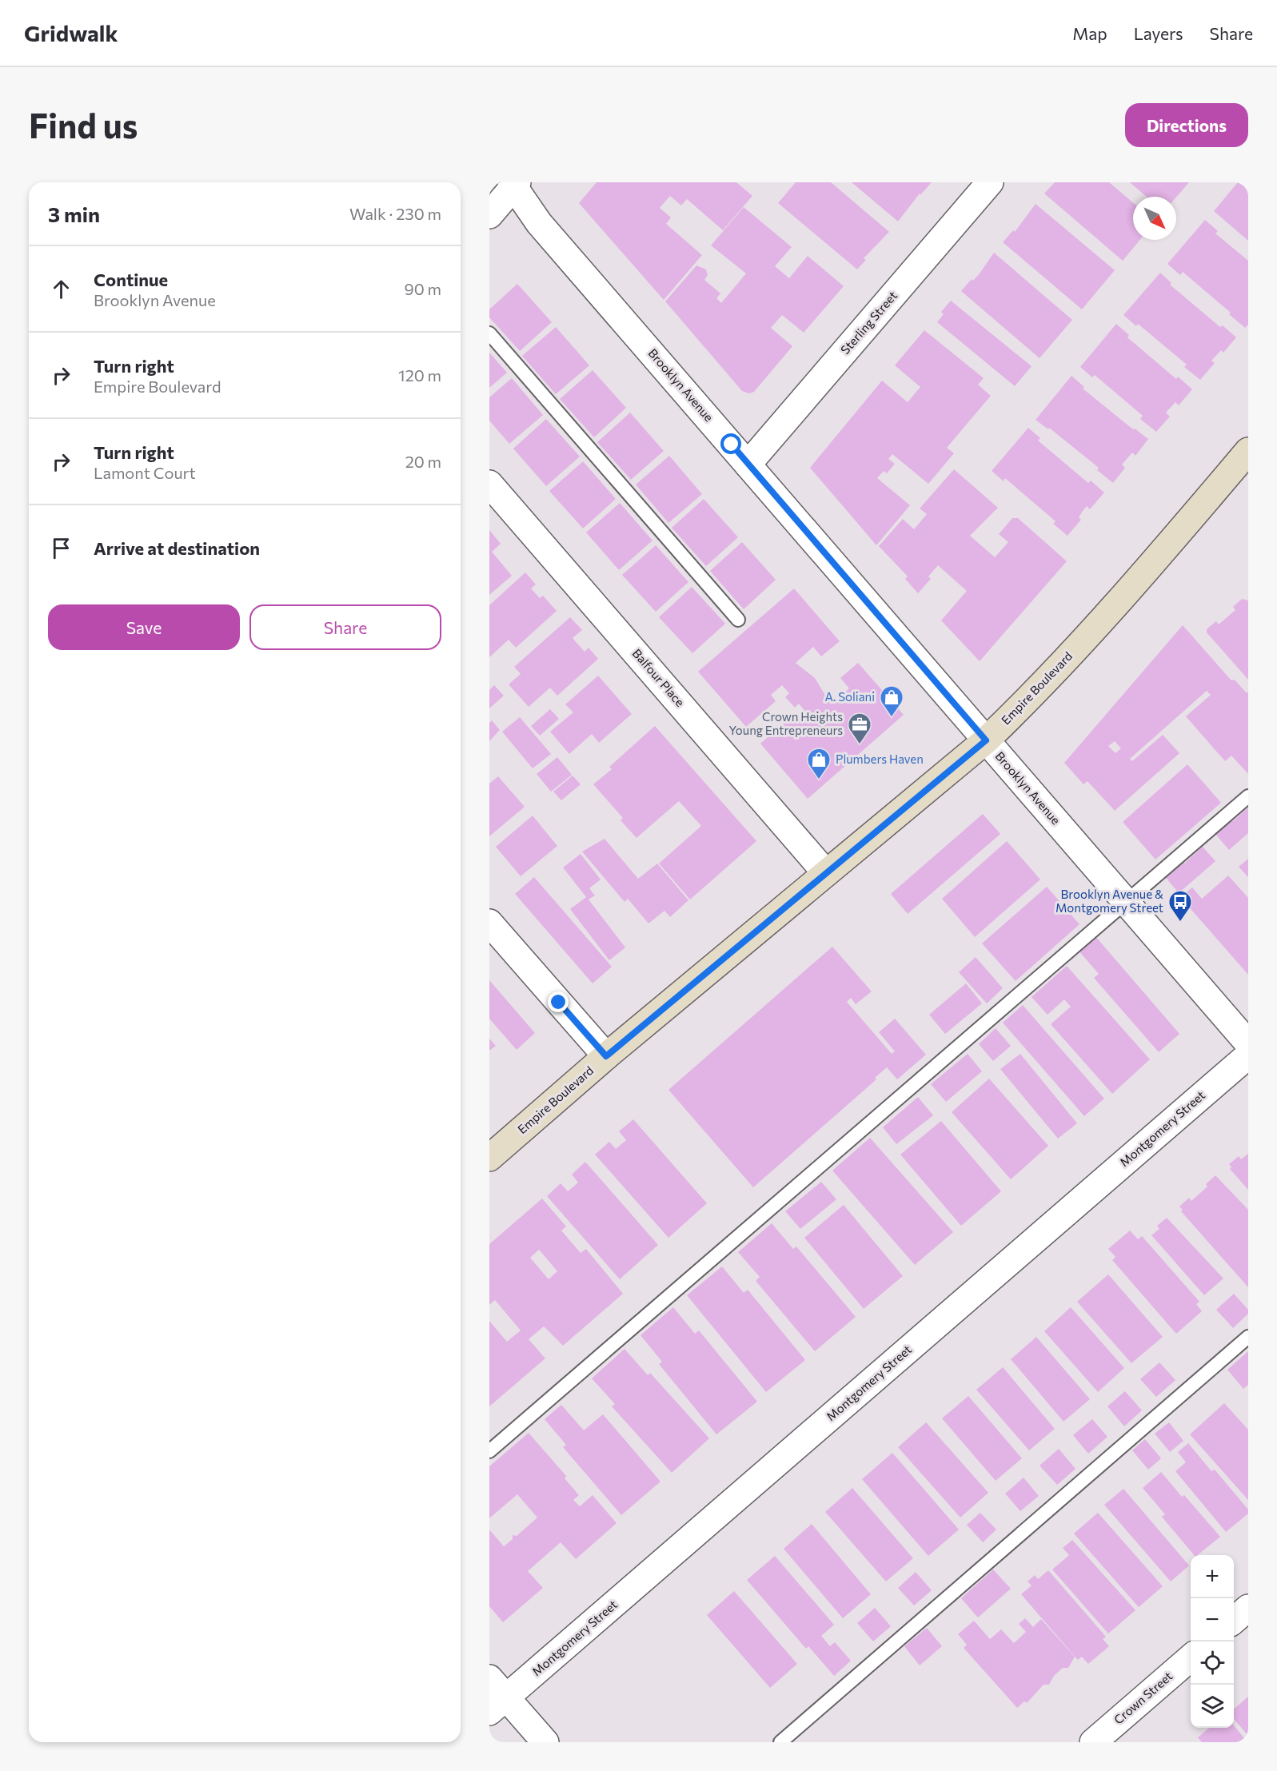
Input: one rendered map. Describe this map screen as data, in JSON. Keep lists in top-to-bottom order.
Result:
{
  "streets": {
    "main road": ["Empire Boulevard"],
    "street": [
      "Sterling Street",
      "Brooklyn Avenue",
      "Balfour Place",
      "Montgomery Street",
      "Crown Street"
    ]
  },
  "crossings": [
    ["Sterling Street", "Brooklyn Avenue"],
    ["Brooklyn Avenue", "Empire Boulevard"],
    ["Balfour Place", "Empire Boulevard"]
  ],
  "places": {
    "shop": ["A. Soliani", "Plumbers Haven"],
    "office": ["Crown Heights Young Entrepreneurs"],
    "bus stop": ["Brooklyn Avenue & Montgomery Street"]
  },
  "north": "bottom right",
  "page": {
    "header": "Gridwalk",
    "nav": ["Map", "Layers", "Share"],
    "buttons": [
      "Directions",
      ["Save", "Share"]
    ],
    "title": "Find us",
    "heading": ["3 min", "Walk · 230 m"],
    "list": [
      ["Continue", "Brooklyn Avenue", "90 m"],
      ["Turn right", "Empire Boulevard", "120 m"],
      ["Turn right", "Lamont Court", "20 m"],
      "Arrive at destination"
    ],
    "map_buttons": ["+", "−"]
  }
}
